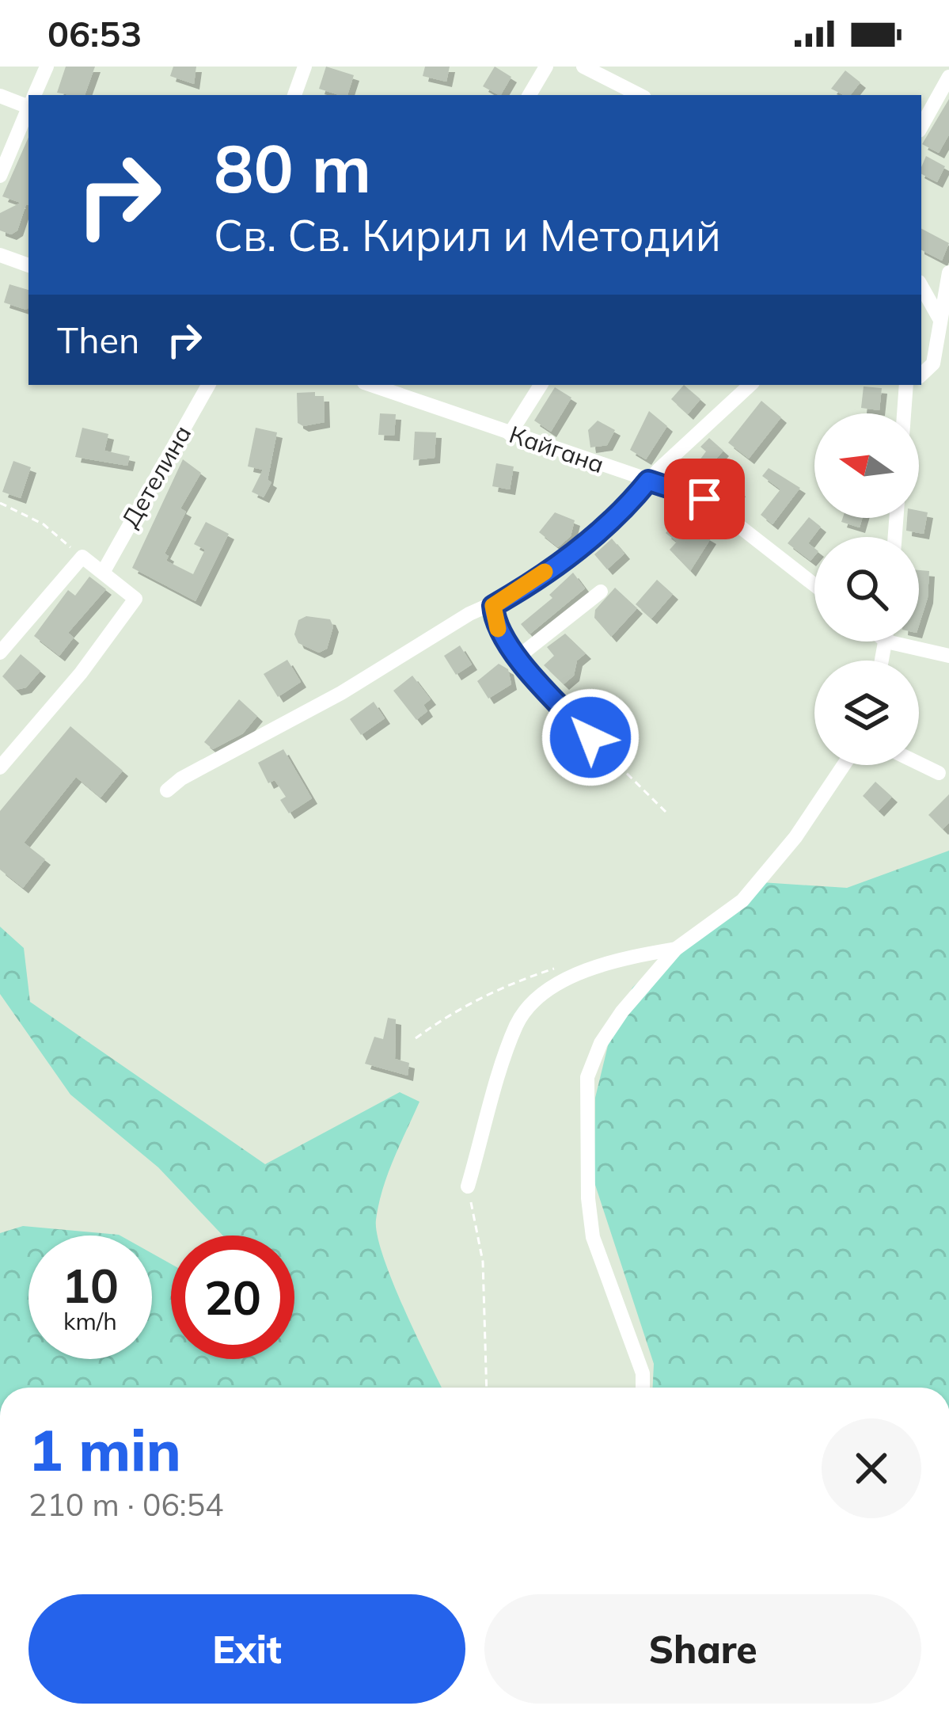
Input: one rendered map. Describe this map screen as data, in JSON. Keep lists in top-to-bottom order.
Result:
{
  "streets": {
    "street": ["Кайгана", "Детелина"]
  },
  "north": "left",
  "page": {
    "status": "06:53",
    "turn": ["80 m", "Св. Св. Кирил и Методий"],
    "then": "Then",
    "speed": "10 km/h",
    "limit": "20",
    "heading": ["1 min", "210 m · 06:54"],
    "buttons": ["Exit", "Share"]
  }
}
